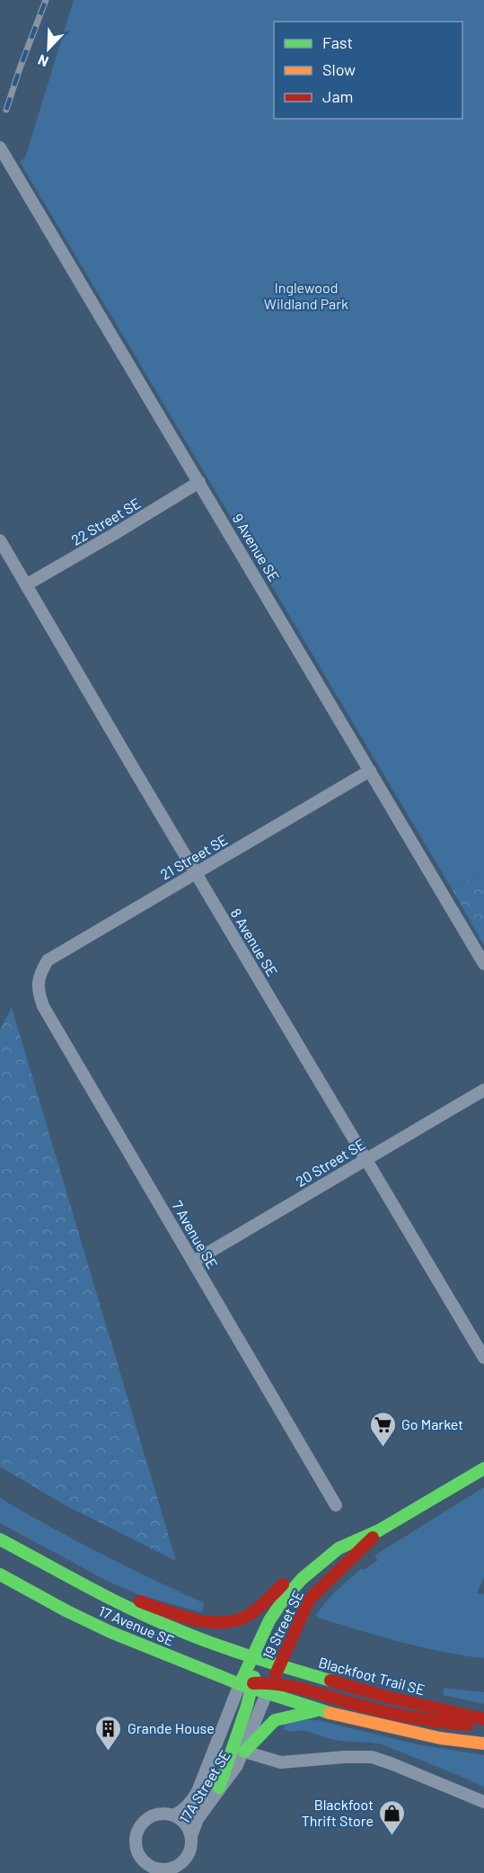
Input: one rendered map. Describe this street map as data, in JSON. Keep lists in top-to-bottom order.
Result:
{
  "streets": {
    "main road": ["19 Street SE", "17 Avenue SE", "Blackfoot Trail SE"],
    "street": [
      "22 Street SE",
      "9 Avenue SE",
      "21 Street SE",
      "8 Avenue SE",
      "20 Street SE",
      "7 Avenue SE",
      "17A Street SE"
    ]
  },
  "crossings": [
    ["22 Street SE", "9 Avenue SE"],
    ["22 Street SE", "8 Avenue SE"],
    ["9 Avenue SE", "21 Street SE"],
    ["21 Street SE", "8 Avenue SE"],
    ["21 Street SE", "7 Avenue SE"],
    ["8 Avenue SE", "20 Street SE"],
    ["20 Street SE", "7 Avenue SE"],
    ["19 Street SE", "17 Avenue SE"],
    ["19 Street SE", "Blackfoot Trail SE"],
    ["19 Street SE", "17A Street SE"],
    ["17 Avenue SE", "Blackfoot Trail SE"],
    ["17 Avenue SE", "17A Street SE"]
  ],
  "parks": ["Inglewood Wildland Park"],
  "places": {
    "supermarket": ["Go Market"],
    "building": ["Grande House"],
    "shop": ["Blackfoot Thrift Store"]
  },
  "legend": ["Fast", "Slow", "Jam"],
  "north": "bottom left"
}
